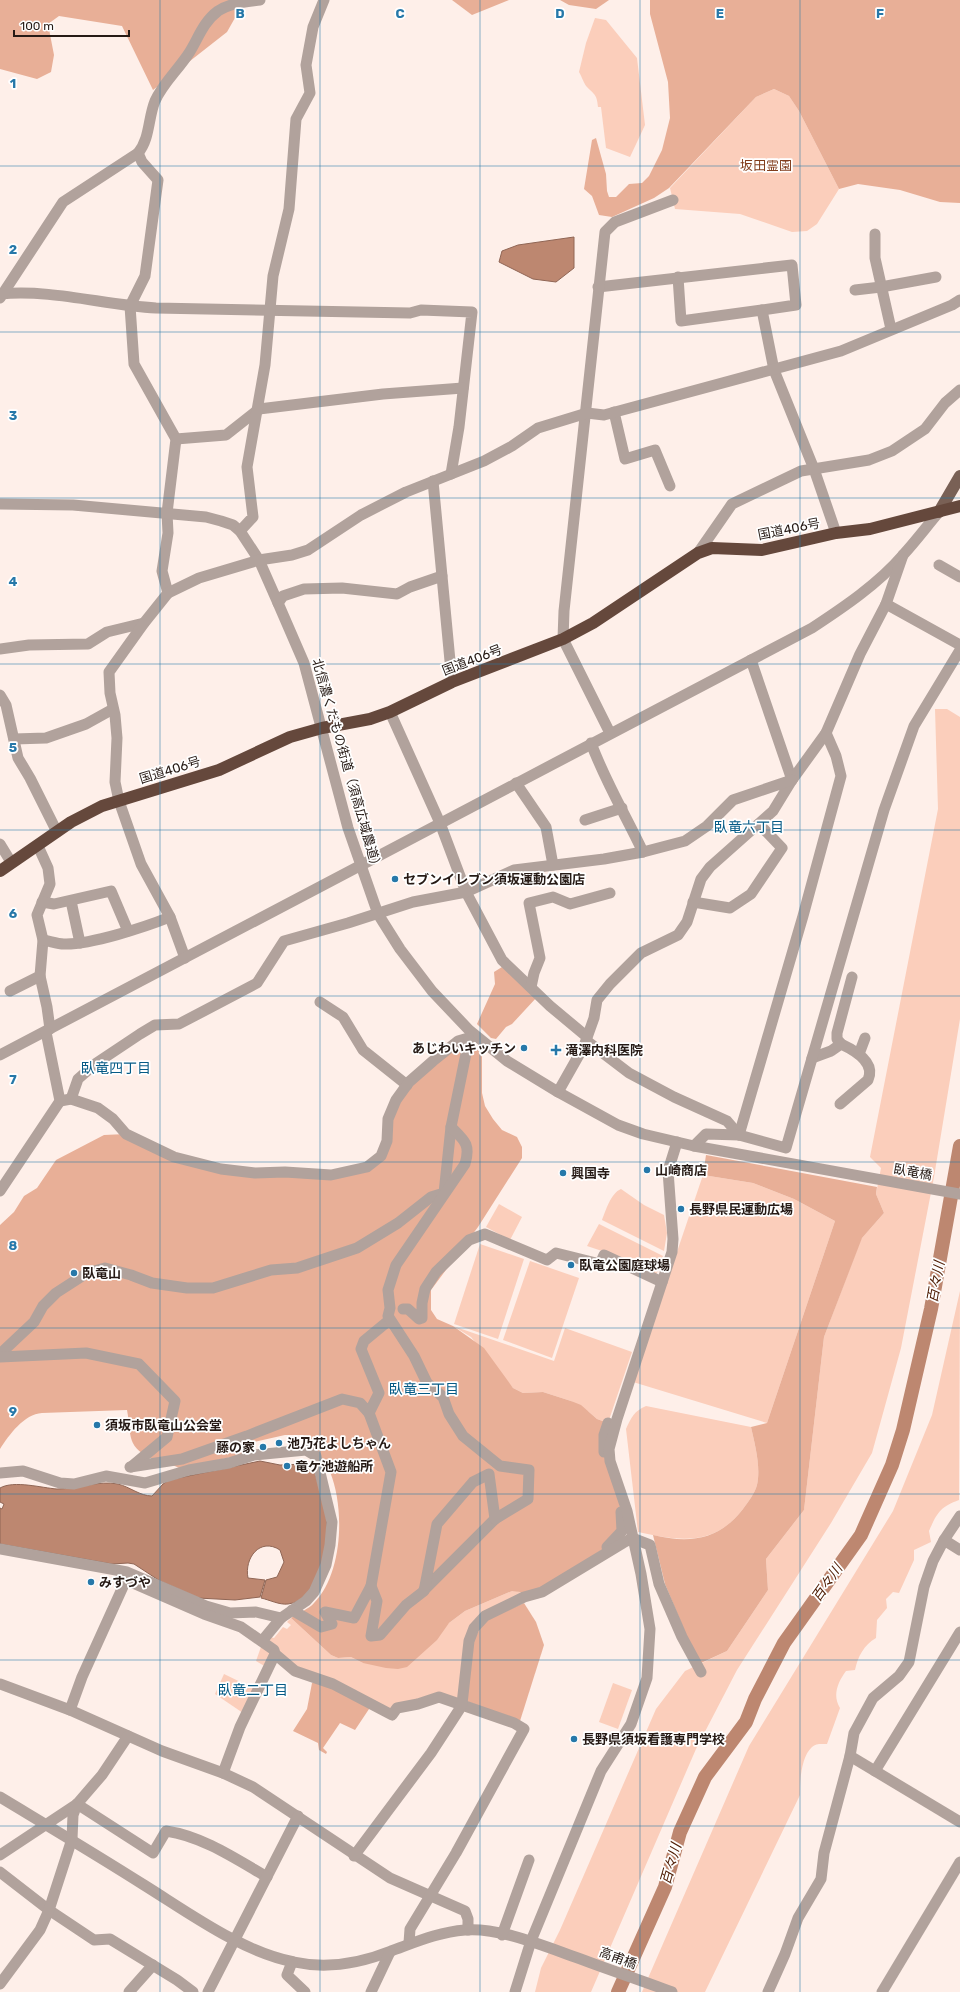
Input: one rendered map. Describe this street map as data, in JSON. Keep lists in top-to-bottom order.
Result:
{
  "streets": {
    "highway": ["国道406号"],
    "street": ["北信濃くだもの街道（須高広域農道）", "臥竜橋", "高甫橋"]
  },
  "crossings": [
    ["国道406号", "北信濃くだもの街道（須高広域農道）"],
    ["北信濃くだもの街道（須高広域農道）", "臥竜橋"]
  ],
  "districts": [
    "臥竜六丁目",
    "臥竜四丁目",
    "臥竜三丁目",
    "臥竜二丁目"
  ],
  "water": ["百々川"],
  "parks": ["坂田霊園"],
  "places": {
    "other": [
      "セブンイレブン須坂運動公園店",
      "あじわいキッチン",
      "山崎商店",
      "興国寺",
      "長野県民運動広場",
      "臥竜公園庭球場",
      "臥竜山",
      "須坂市臥竜山公会堂",
      "池乃花よしちゃん",
      "藤の家",
      "竜ケ池遊船所",
      "みすづや",
      "長野県須坂看護専門学校"
    ],
    "health": ["滝澤内科医院"]
  },
  "scale_bar": "100 m",
  "grid": {
    "columns": [
      "B",
      "C",
      "D",
      "E",
      "F"
    ],
    "rows": [
      "1",
      "2",
      "3",
      "4",
      "5",
      "6",
      "7",
      "8",
      "9"
    ]
  }
}
